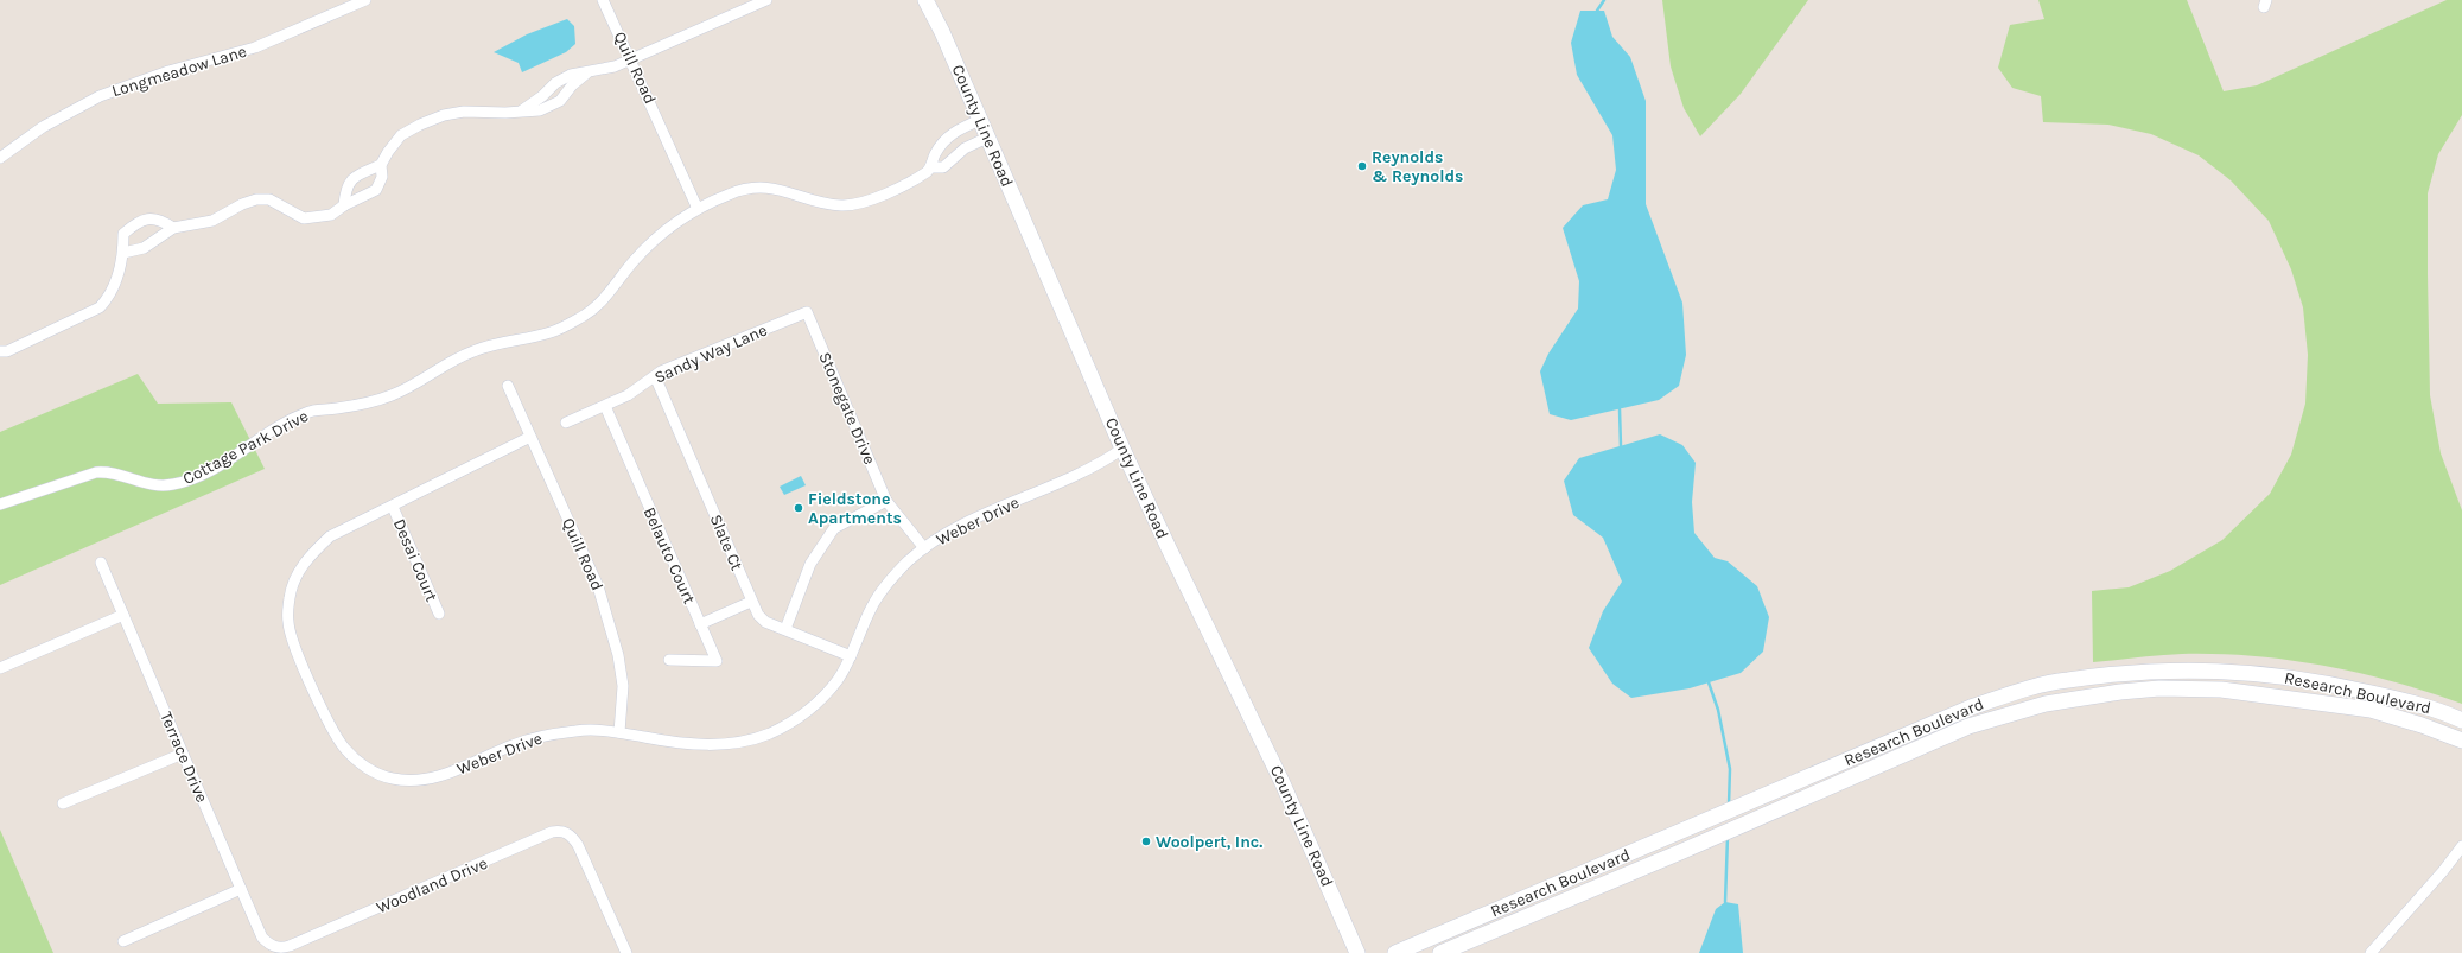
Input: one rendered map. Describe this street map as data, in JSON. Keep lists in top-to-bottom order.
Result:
{
  "streets": {
    "main road": ["County Line Road", "Research Boulevard"],
    "street": [
      "Quill Road",
      "Longmeadow Lane",
      "Sandy Way Lane",
      "Stonegate Drive",
      "Cottage Park Drive",
      "Weber Drive",
      "Slate Ct",
      "Belauto Court",
      "Desai Court",
      "Terrace Drive",
      "Woodland Drive"
    ]
  },
  "crossings": [
    ["Quill Road", "Cottage Park Drive"],
    ["Quill Road", "Weber Drive"],
    ["County Line Road", "Cottage Park Drive"],
    ["County Line Road", "Weber Drive"],
    ["Sandy Way Lane", "Stonegate Drive"],
    ["Sandy Way Lane", "Slate Ct"],
    ["Sandy Way Lane", "Belauto Court"],
    ["Stonegate Drive", "Weber Drive"],
    ["Weber Drive", "Slate Ct"],
    ["Weber Drive", "Desai Court"],
    ["Terrace Drive", "Woodland Drive"]
  ],
  "places": ["Reynolds & Reynolds", "Fieldstone Apartments", "Woolpert, Inc."]
}
